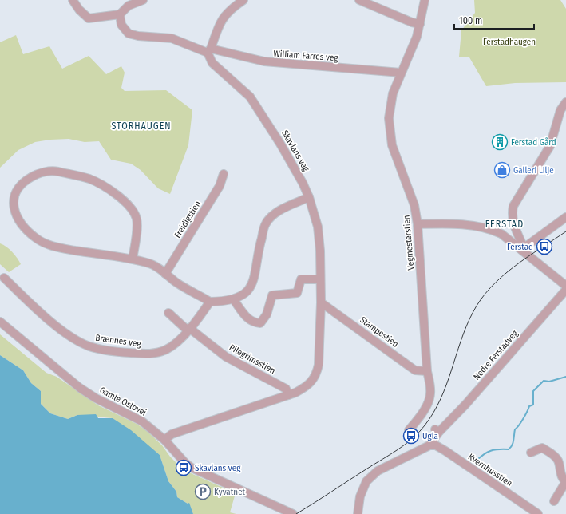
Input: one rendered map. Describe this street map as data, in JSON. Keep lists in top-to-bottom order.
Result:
{
  "streets": {
    "street": [
      "William Farres veg",
      "Skavlans veg",
      "Freidigstien",
      "Vegmesterstien",
      "Stampestien",
      "Brænnes veg",
      "Nedre Ferstadveg",
      "Pilegrimsstien",
      "Gamle Oslovei",
      "Kvernhusstien"
    ]
  },
  "crossings": [
    ["William Farres veg", "Skavlans veg"],
    ["William Farres veg", "Vegmesterstien"],
    ["Skavlans veg", "Stampestien"],
    ["Skavlans veg", "Pilegrimsstien"],
    ["Skavlans veg", "Gamle Oslovei"],
    ["Vegmesterstien", "Stampestien"],
    ["Brænnes veg", "Pilegrimsstien"],
    ["Nedre Ferstadveg", "Kvernhusstien"]
  ],
  "districts": ["STORHAUGEN", "FERSTAD"],
  "parks": ["Ferstadhaugen"],
  "places": {
    "building": ["Ferstad Gård"],
    "shop": ["Galleri Lilje"],
    "bus stop": ["Ferstad", "Ugla", "Skavlans veg"],
    "parking": ["Kyvatnet"]
  },
  "scale_bar": "100 m"
}
